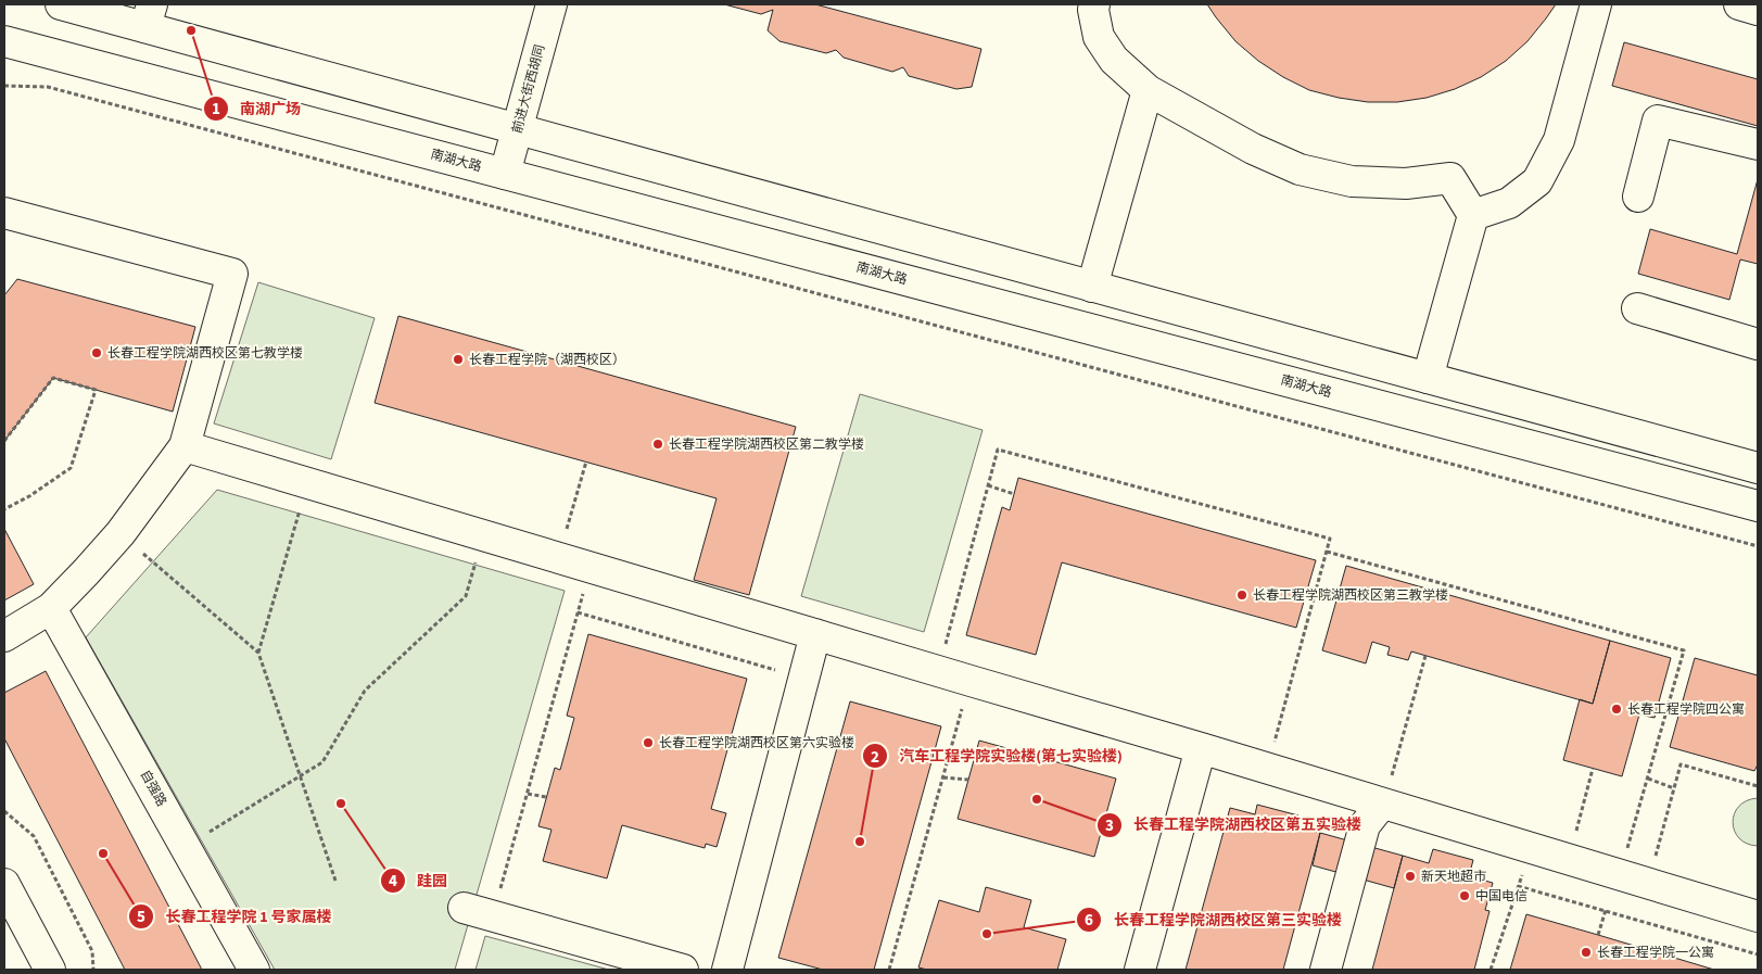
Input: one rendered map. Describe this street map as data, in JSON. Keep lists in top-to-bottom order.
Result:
{
  "streets": {
    "main road": ["前进大街西胡同", "南湖大路", "自强路"]
  },
  "crossings": [
    ["前进大街西胡同", "南湖大路"]
  ],
  "places": [
    "南湖广场",
    "长春工程学院湖西校区第七教学楼",
    "长春工程学院（湖西校区）",
    "长春工程学院湖西校区第二教学楼",
    "长春工程学院湖西校区第三教学楼",
    "长春工程学院四公寓",
    "长春工程学院湖西校区第六实验楼",
    "长春工程学院湖西校区第五实验楼",
    "跬园",
    "汽车工程学院实验楼(第七实验楼)",
    "长春工程学院 1 号家属楼",
    "新天地超市",
    "中国电信",
    "长春工程学院湖西校区第三实验楼",
    "长春工程学院一公寓"
  ]
}
